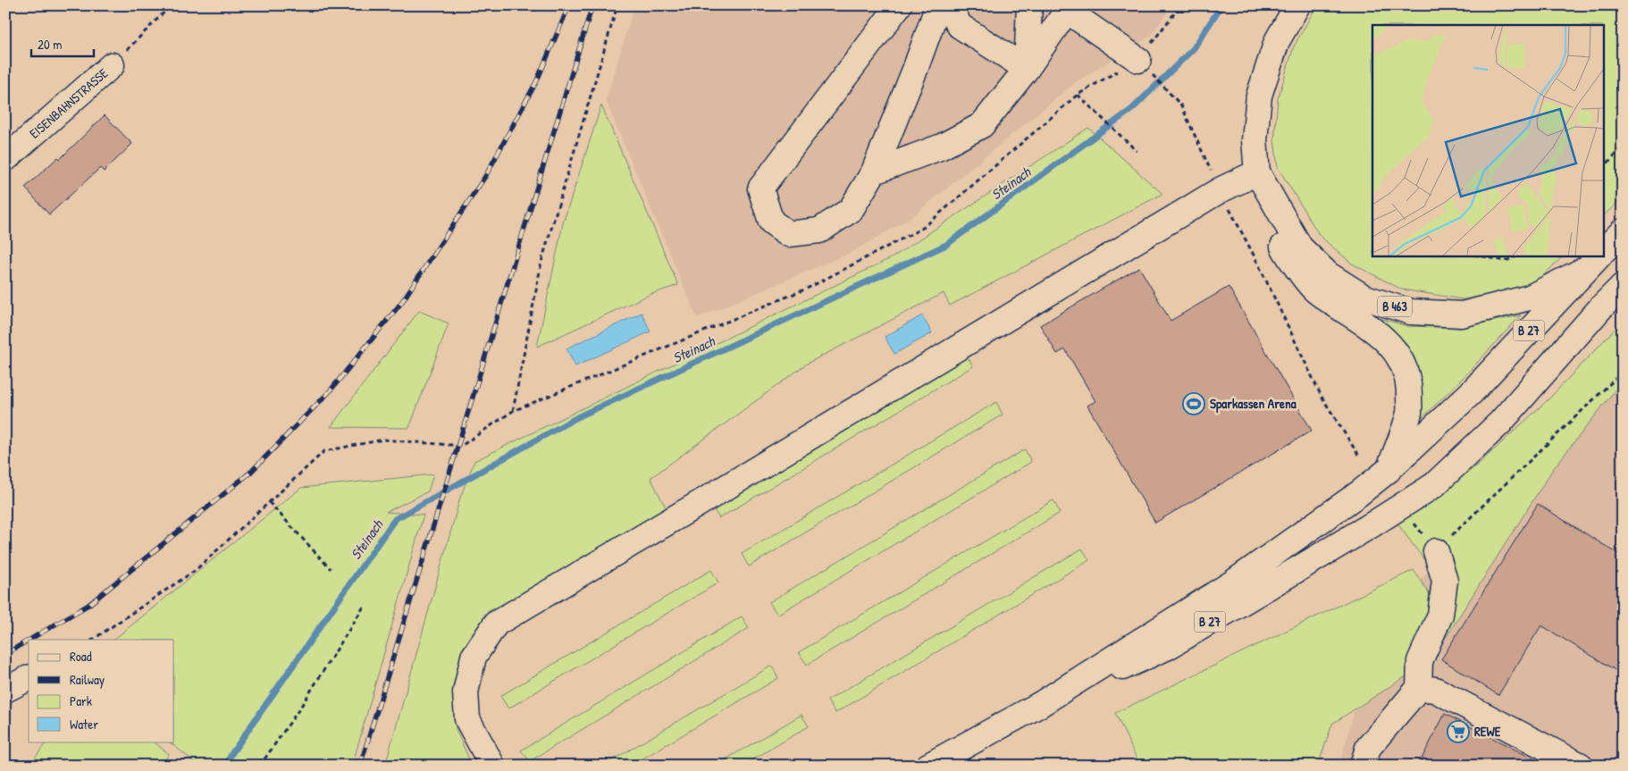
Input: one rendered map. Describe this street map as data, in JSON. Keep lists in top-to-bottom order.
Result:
{
  "streets": {
    "main road": ["EISENBAHNSTRASSE", "B 463", "B 27"]
  },
  "crossings": [
    ["B 463", "B 27"]
  ],
  "water": ["Steinach"],
  "places": {
    "sports": ["Sparkassen Arena"],
    "supermarket": ["REWE"]
  },
  "legend": [
    "Road",
    "Railway",
    "Park",
    "Water"
  ],
  "scale_bar": "20 m"
}
